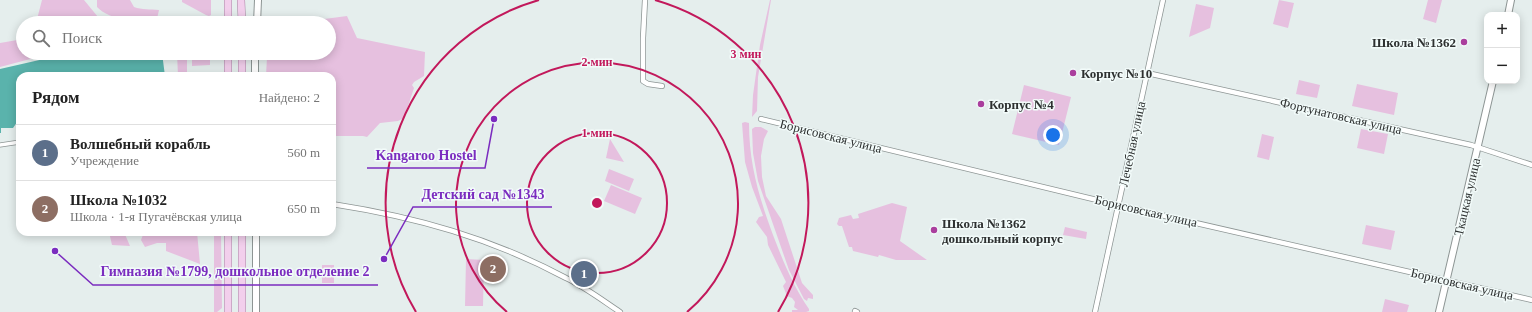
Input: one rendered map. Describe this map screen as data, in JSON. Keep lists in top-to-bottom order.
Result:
{
  "streets": {
    "street": [
      "Фортунатовская улица",
      "Борисовская улица",
      "Лечебная улица",
      "Ткацкая улица"
    ]
  },
  "crossings": [
    ["Фортунатовская улица", "Лечебная улица"],
    ["Фортунатовская улица", "Ткацкая улица"],
    ["Борисовская улица", "Лечебная улица"],
    ["Борисовская улица", "Ткацкая улица"]
  ],
  "places": [
    "Школа №1362",
    "Корпус №10",
    "Корпус №4",
    "Kangaroo Hostel",
    "Школа №1362 дошкольный корпус",
    "Гимназия №1799, дошкольное отделение 2",
    "Детский сад №1343"
  ],
  "page": {
    "map_buttons": ["+", "−"],
    "search": "Поиск",
    "heading": ["Рядом", "Найдено: 2"],
    "list": [
      {
        "mark": "1",
        "name": "Волшебный корабль",
        "note": "Учреждение",
        "value": "560 m"
      },
      {
        "mark": "2",
        "name": "Школа №1032",
        "note": "Школа · 1-я Пугачёвская улица",
        "value": "650 m"
      }
    ],
    "pins": ["2", "1"]
  },
  "rings": ["3 мин", "2 мин", "1 мин"]
}
